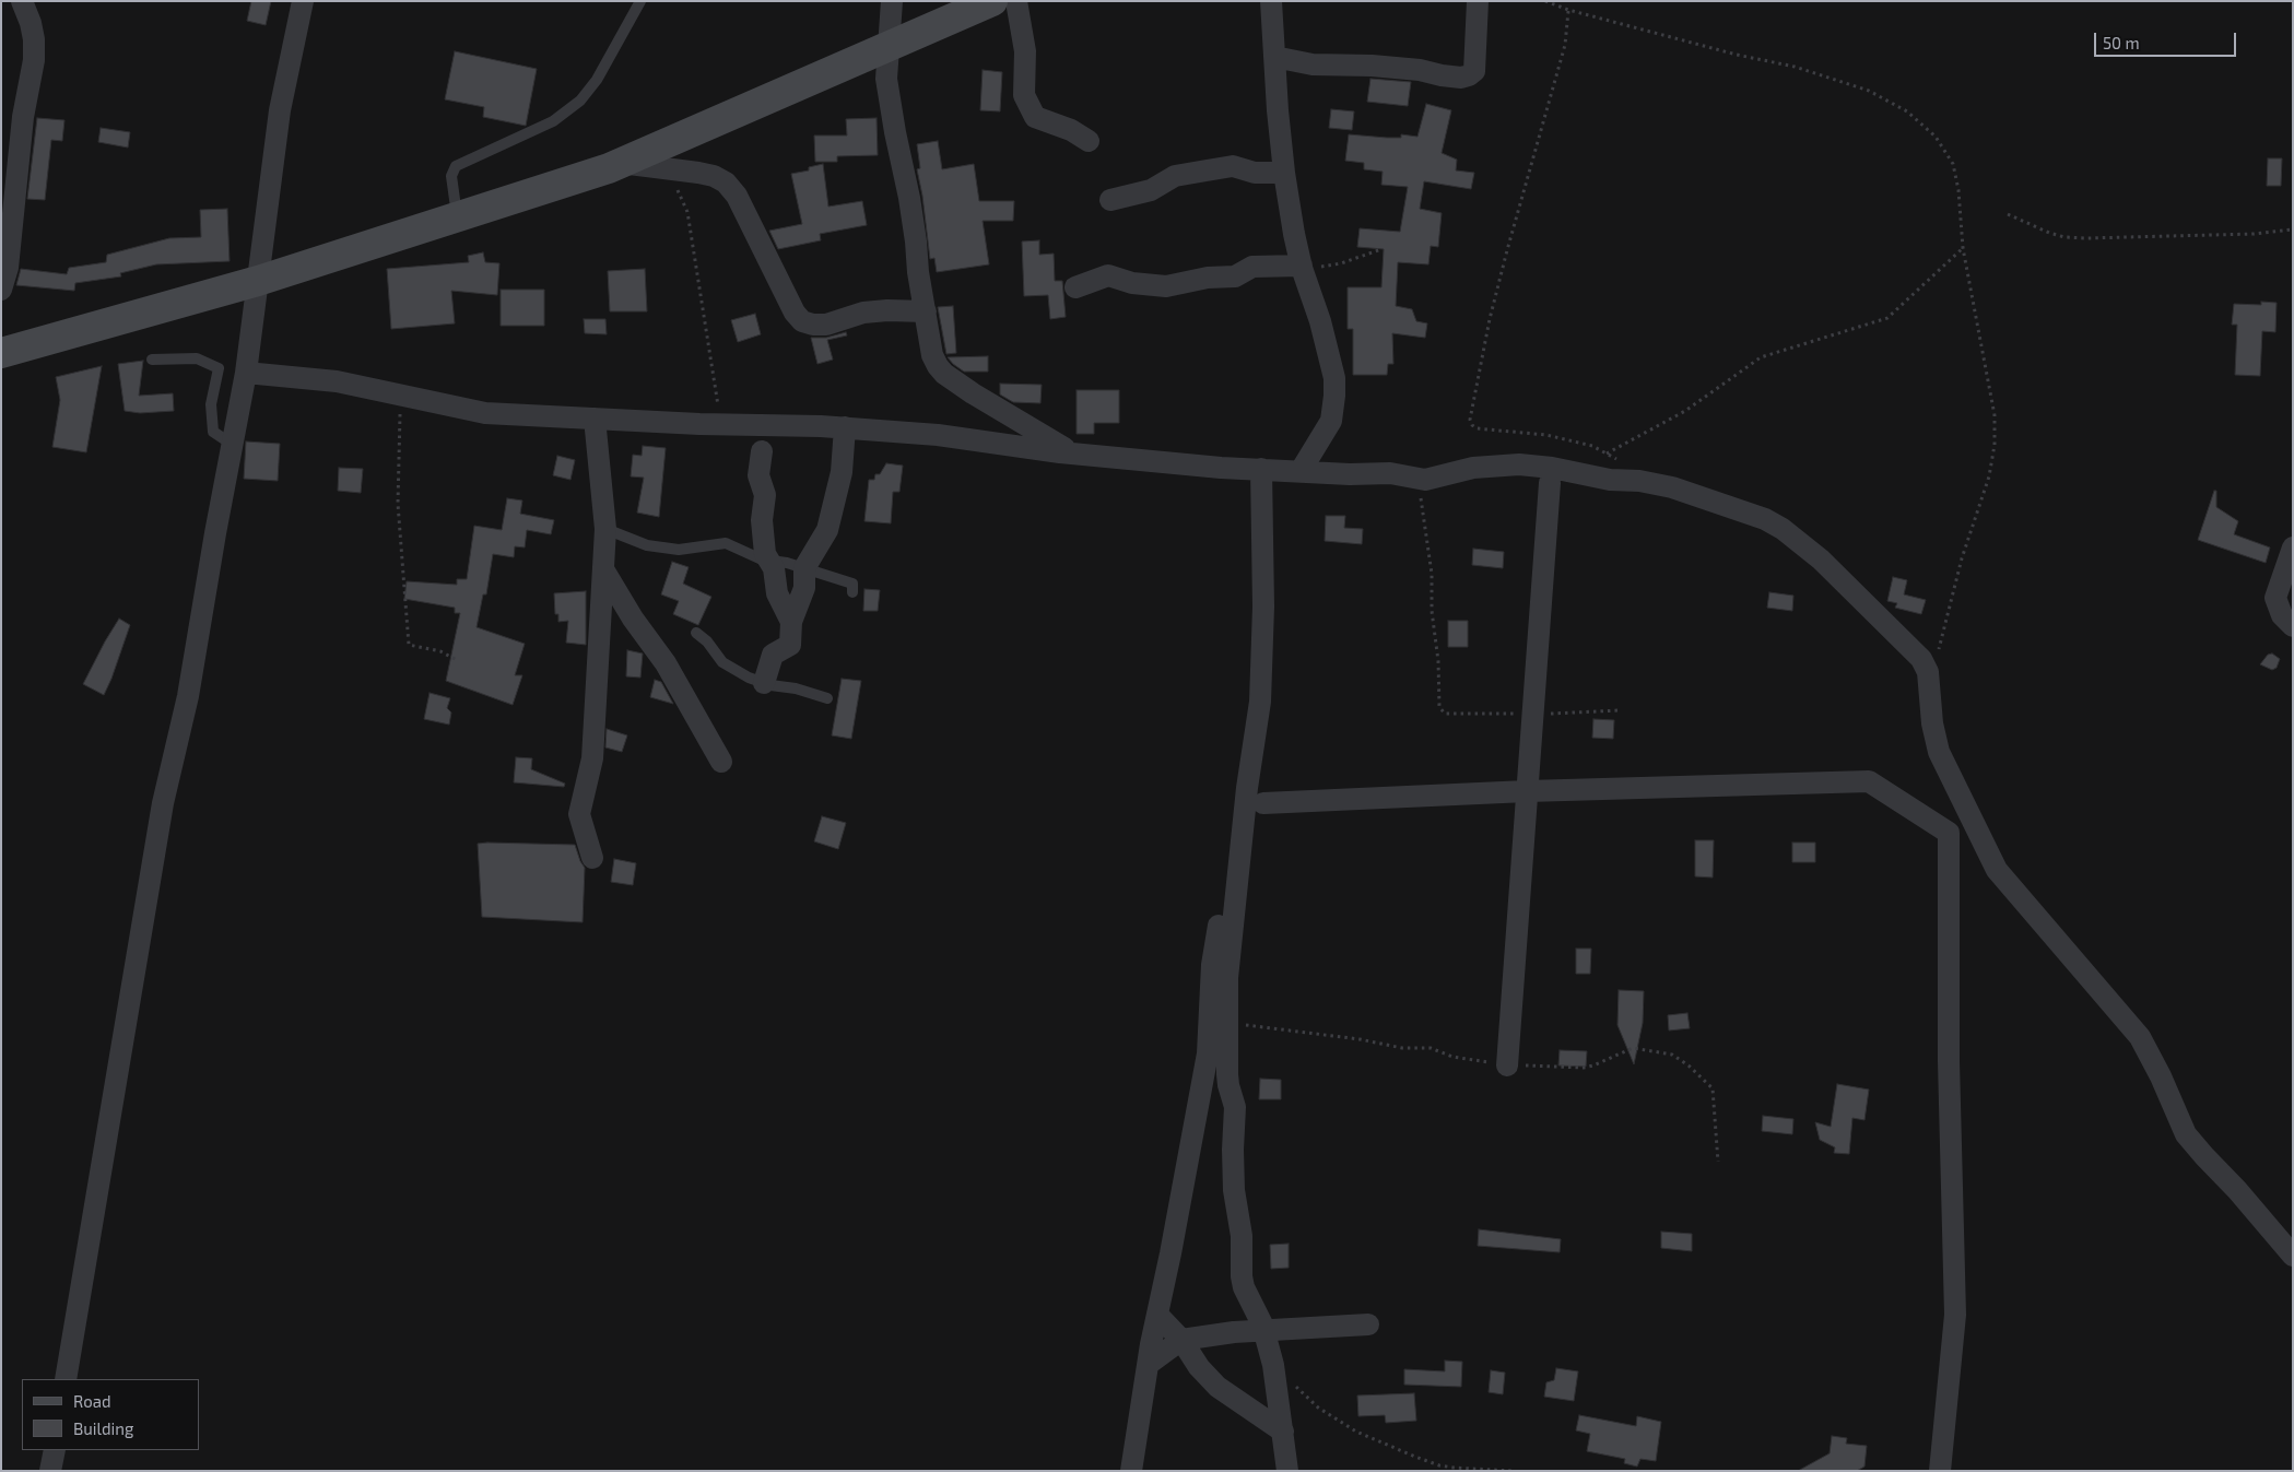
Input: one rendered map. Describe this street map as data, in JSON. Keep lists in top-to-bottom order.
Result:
{
  "legend": ["Road", "Building"],
  "scale_bar": "50 m"
}
